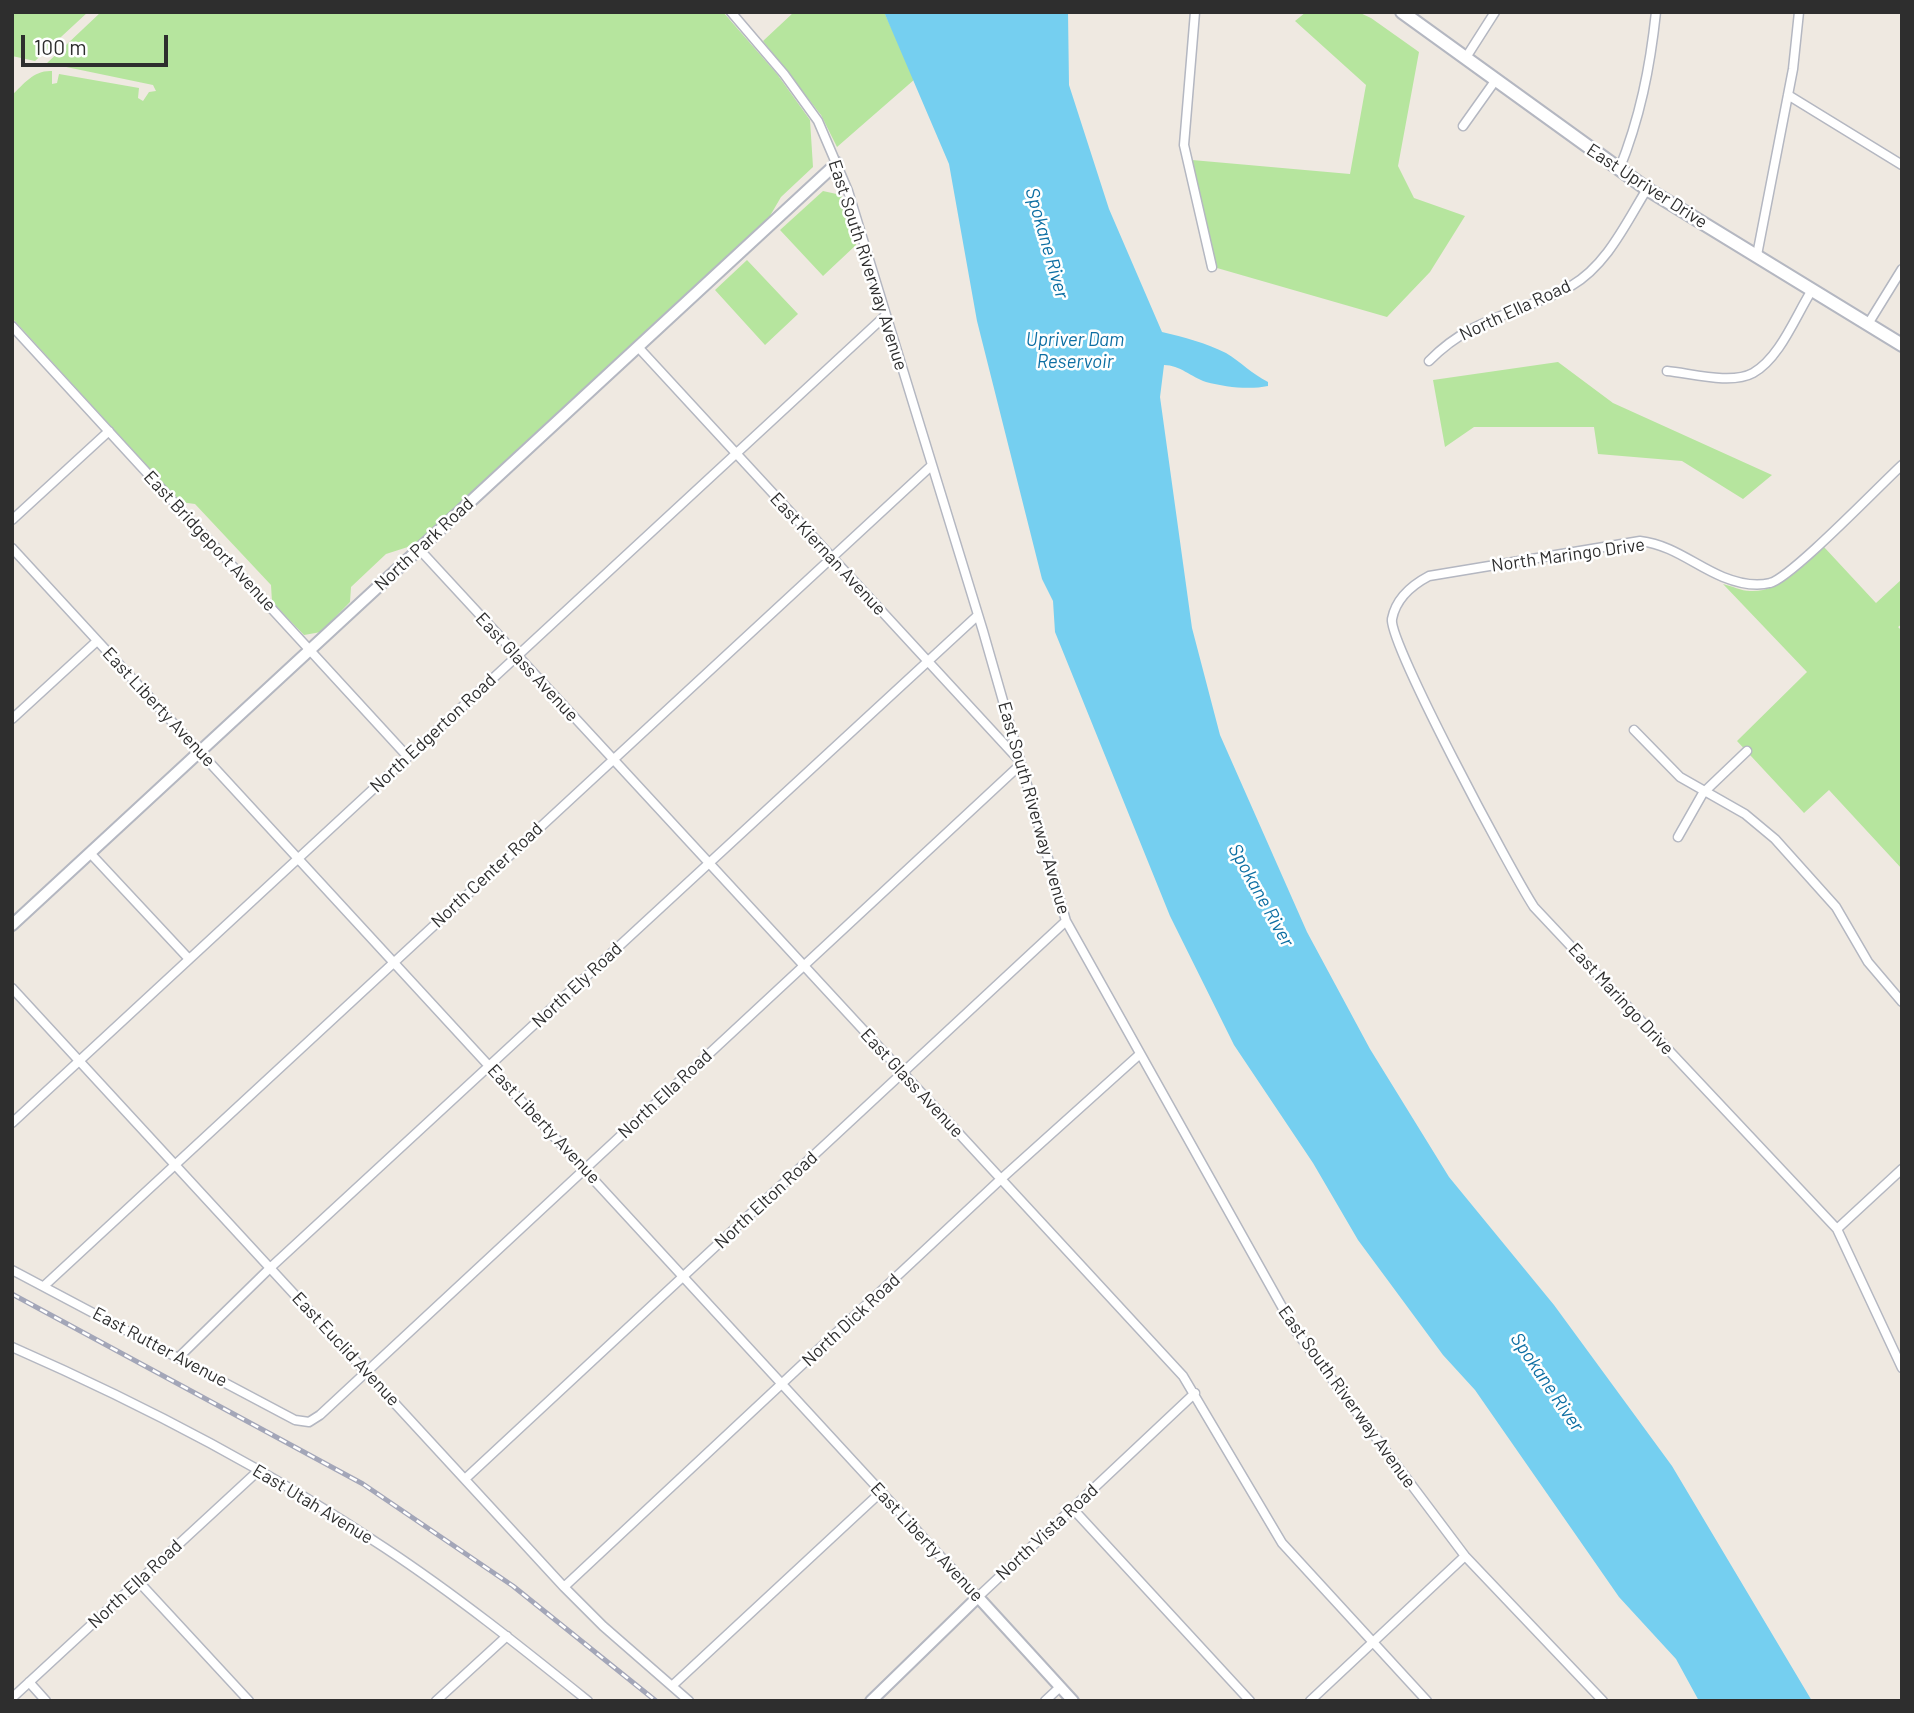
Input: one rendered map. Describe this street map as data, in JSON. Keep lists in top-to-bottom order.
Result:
{
  "streets": {
    "main road": ["East Upriver Drive"],
    "street": [
      "East South Riverway Avenue",
      "North Ella Road",
      "East Bridgeport Avenue",
      "North Park Road",
      "East Kiernan Avenue",
      "North Maringo Drive",
      "East Glass Avenue",
      "East Liberty Avenue",
      "North Edgerton Road",
      "North Center Road",
      "North Ely Road",
      "East Maringo Drive",
      "North Elton Road",
      "North Dick Road",
      "East Rutter Avenue",
      "East Euclid Avenue",
      "East Utah Avenue",
      "North Vista Road"
    ]
  },
  "crossings": [
    ["East Upriver Drive", "North Ella Road"],
    ["East South Riverway Avenue", "North Ella Road"],
    ["East South Riverway Avenue", "North Park Road"],
    ["East South Riverway Avenue", "East Kiernan Avenue"],
    ["East South Riverway Avenue", "North Edgerton Road"],
    ["East South Riverway Avenue", "North Center Road"],
    ["East South Riverway Avenue", "North Ely Road"],
    ["East South Riverway Avenue", "North Elton Road"],
    ["East South Riverway Avenue", "North Dick Road"],
    ["North Ella Road", "East Kiernan Avenue"],
    ["North Ella Road", "East Glass Avenue"],
    ["North Ella Road", "East Liberty Avenue"],
    ["North Ella Road", "East Rutter Avenue"],
    ["North Ella Road", "East Euclid Avenue"],
    ["North Ella Road", "East Utah Avenue"],
    ["East Bridgeport Avenue", "North Park Road"],
    ["East Bridgeport Avenue", "North Edgerton Road"],
    ["North Park Road", "East Kiernan Avenue"],
    ["North Park Road", "East Glass Avenue"],
    ["North Park Road", "East Liberty Avenue"],
    ["East Kiernan Avenue", "North Edgerton Road"],
    ["East Kiernan Avenue", "North Center Road"],
    ["East Kiernan Avenue", "North Ely Road"],
    ["North Maringo Drive", "East Maringo Drive"],
    ["East Glass Avenue", "North Edgerton Road"],
    ["East Glass Avenue", "North Center Road"],
    ["East Glass Avenue", "North Ely Road"],
    ["East Glass Avenue", "North Elton Road"],
    ["East Glass Avenue", "North Dick Road"],
    ["East Glass Avenue", "North Vista Road"],
    ["East Liberty Avenue", "North Edgerton Road"],
    ["East Liberty Avenue", "North Center Road"],
    ["East Liberty Avenue", "North Ely Road"],
    ["East Liberty Avenue", "North Elton Road"],
    ["East Liberty Avenue", "North Dick Road"],
    ["East Liberty Avenue", "North Vista Road"],
    ["North Edgerton Road", "East Euclid Avenue"],
    ["North Center Road", "East Rutter Avenue"],
    ["North Center Road", "East Euclid Avenue"],
    ["North Ely Road", "East Rutter Avenue"],
    ["North Ely Road", "East Euclid Avenue"],
    ["North Elton Road", "East Euclid Avenue"],
    ["North Dick Road", "East Euclid Avenue"]
  ],
  "water": ["Spokane River", "Upriver Dam Reservoir"],
  "scale_bar": "100 m"
}
